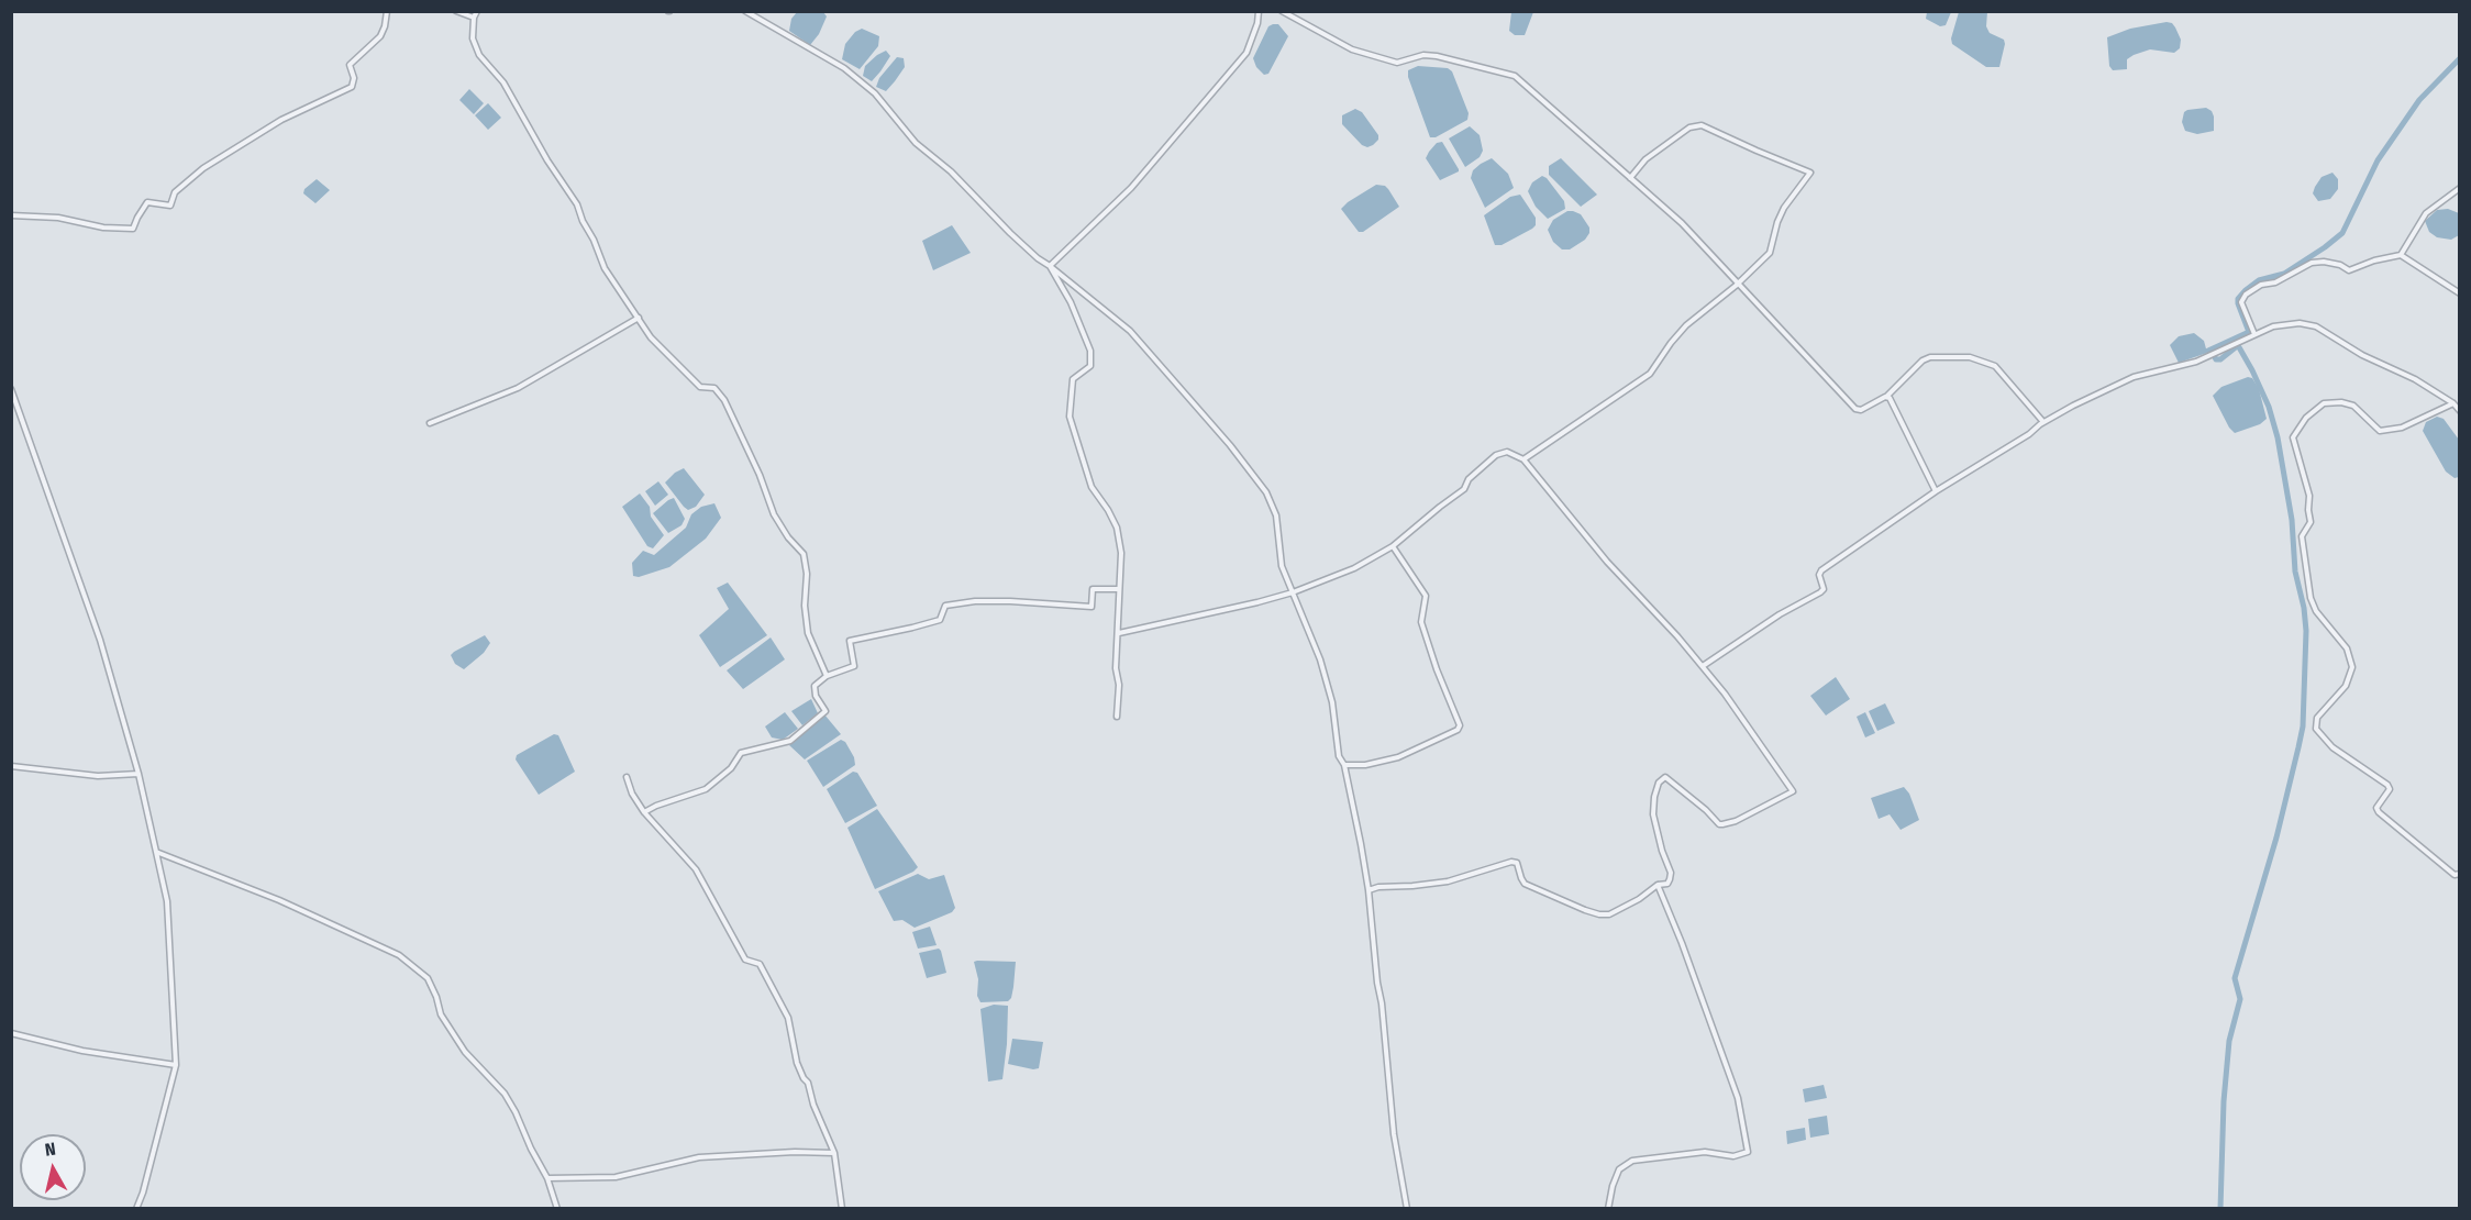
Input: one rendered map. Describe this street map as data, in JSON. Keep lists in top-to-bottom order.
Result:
{
  "north": "top"
}
